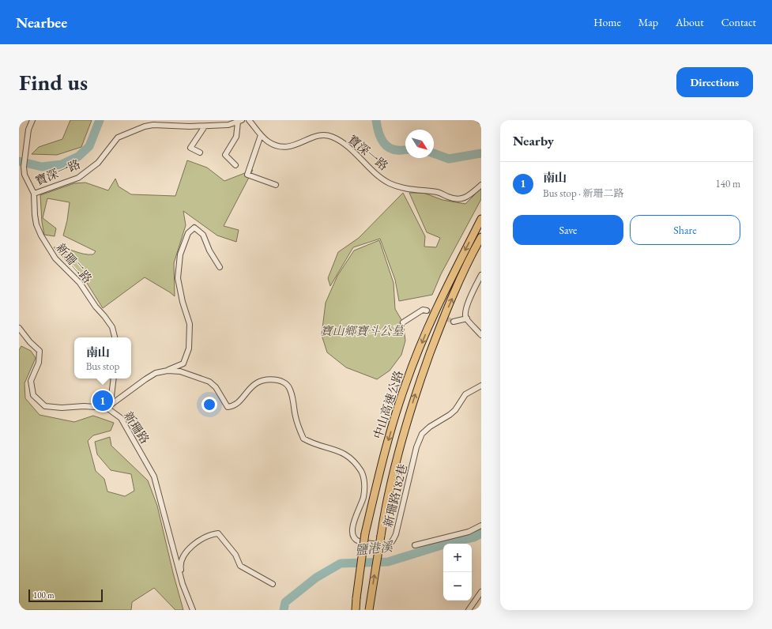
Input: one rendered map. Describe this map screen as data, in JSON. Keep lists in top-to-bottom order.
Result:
{
  "streets": {
    "highway": ["中山高速公路"],
    "street": [
      "寶深一路",
      "新珊二路",
      "新珊路",
      "新珊路182巷"
    ]
  },
  "crossings": [
    ["寶深一路", "新珊二路"],
    ["新珊路", "新珊路182巷"]
  ],
  "water": ["鹽港溪"],
  "parks": ["寶山鄉寶斗公墓"],
  "scale_bar": "100 m",
  "north": "bottom right",
  "page": {
    "header": "Nearbee",
    "nav": [
      "Home",
      "Map",
      "About",
      "Contact"
    ],
    "buttons": [
      "Directions",
      ["Save", "Share"]
    ],
    "title": "Find us",
    "heading": "Nearby",
    "list": [
      {
        "mark": "1",
        "name": "南山",
        "note": "Bus stop · 新珊二路",
        "value": "140 m"
      }
    ],
    "popup": ["南山", "Bus stop"],
    "pins": "1",
    "map_buttons": ["+", "−"],
    "scale": "100 m"
  }
}
